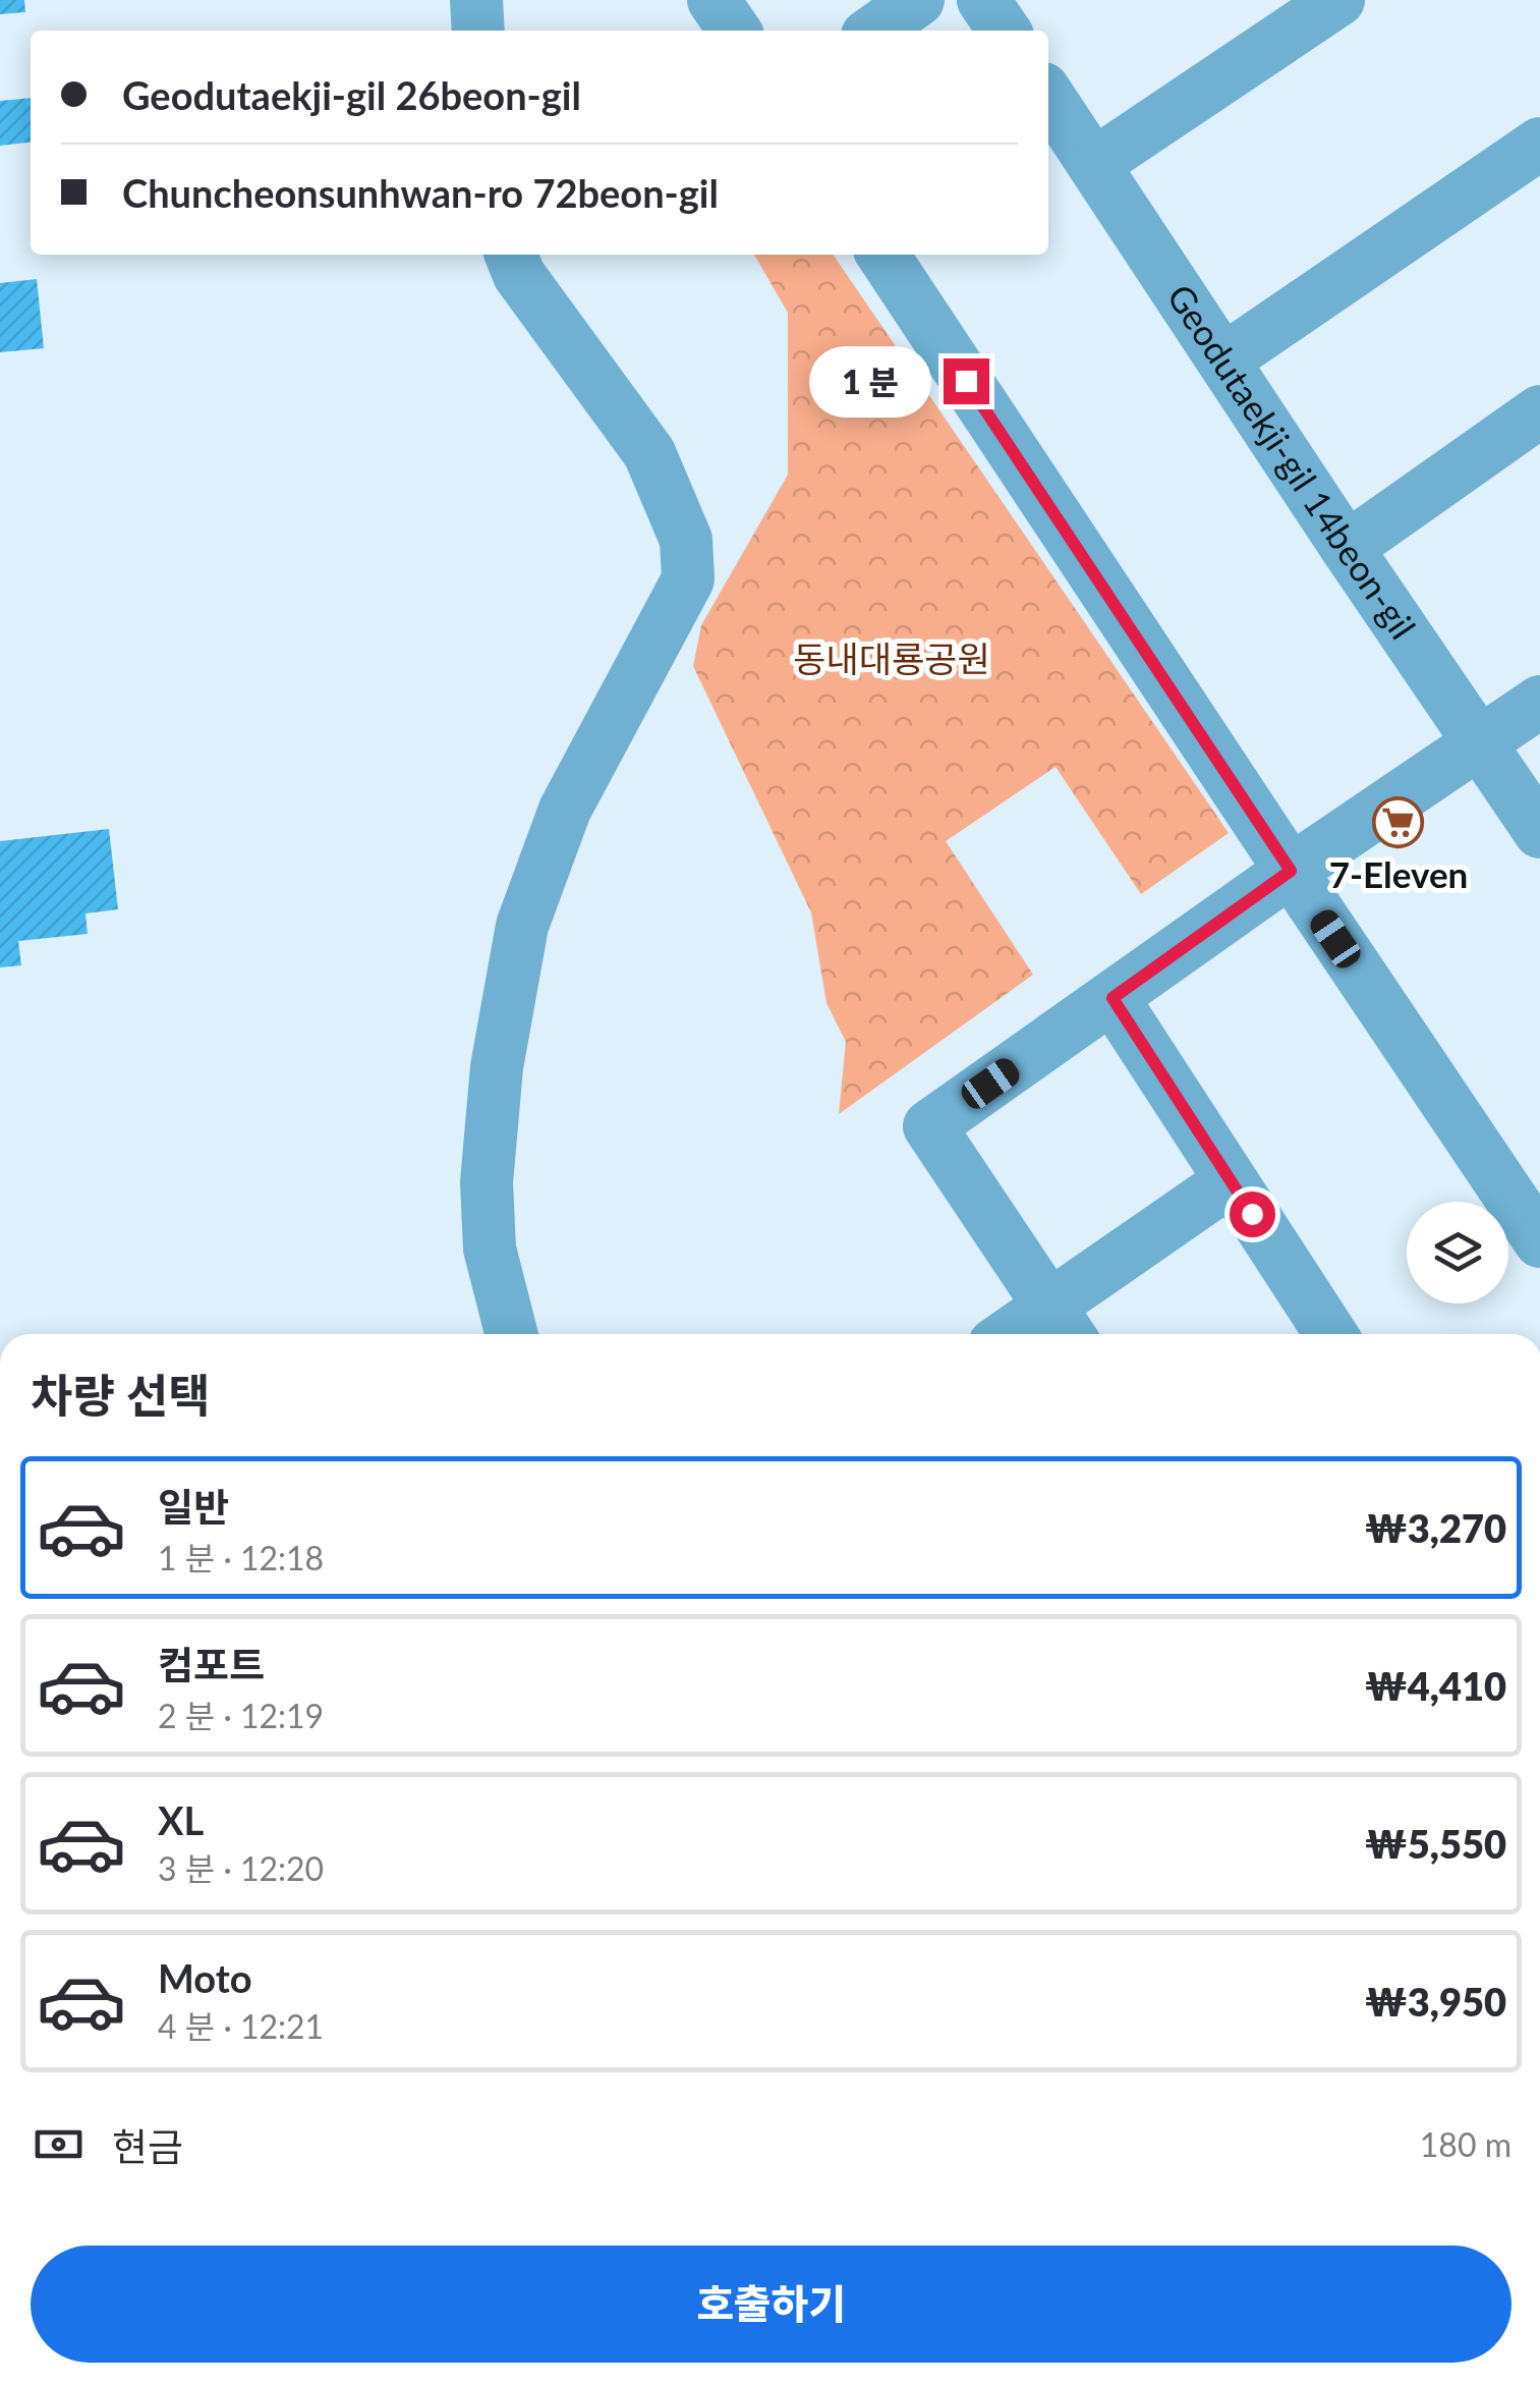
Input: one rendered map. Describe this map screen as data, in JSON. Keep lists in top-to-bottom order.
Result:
{
  "streets": {
    "street": ["Geodutaekji-gil 14beon-gil"]
  },
  "parks": ["동내대룡공원"],
  "places": {
    "supermarket": ["7-Eleven"]
  },
  "page": {
    "banner": ["Geodutaekji-gil 26beon-gil", "Chuncheonsunhwan-ro 72beon-gil"],
    "bubble": "1 분",
    "heading": "차량 선택",
    "list": [
      {
        "name": "일반",
        "note": "1 분 · 12:18",
        "value": "₩3,270"
      },
      {
        "name": "컴포트",
        "note": "2 분 · 12:19",
        "value": "₩4,410"
      },
      {
        "name": "XL",
        "note": "3 분 · 12:20",
        "value": "₩5,550"
      },
      {
        "name": "Moto",
        "note": "4 분 · 12:21",
        "value": "₩3,950"
      }
    ],
    "pay": ["현금", "180 m"],
    "buttons": "호출하기"
  }
}
